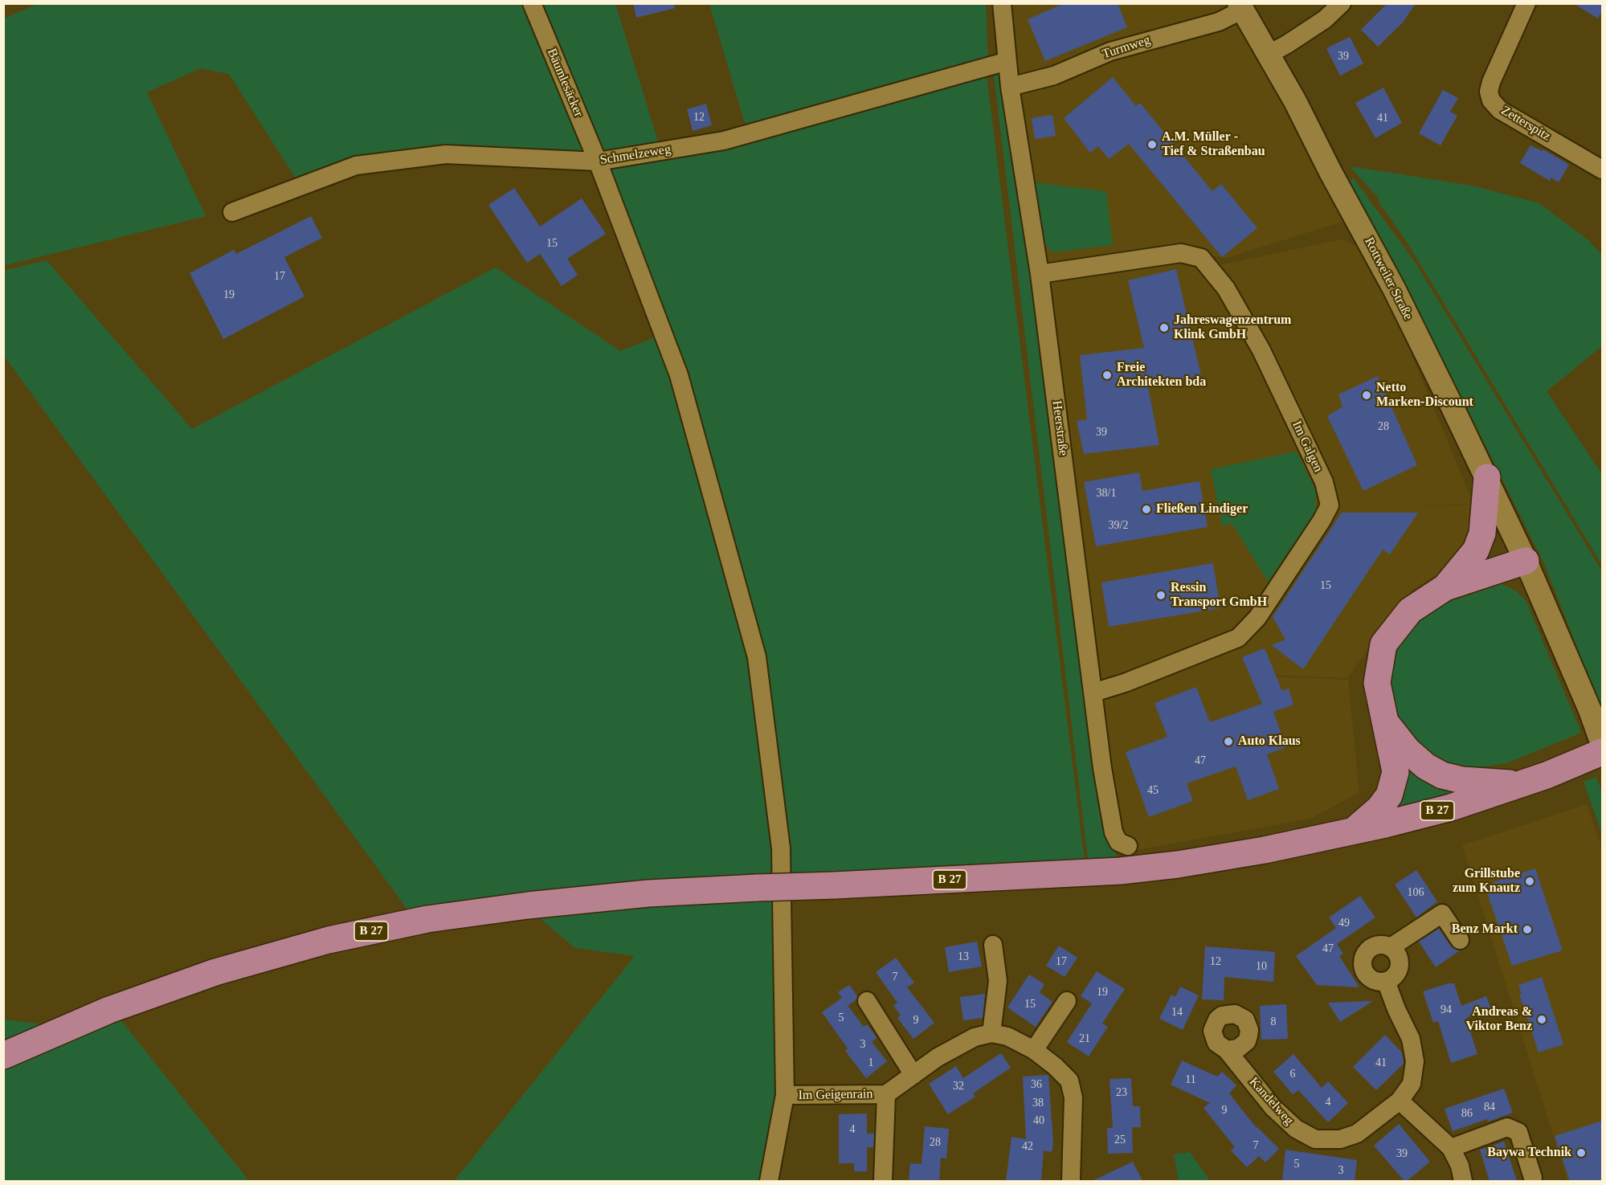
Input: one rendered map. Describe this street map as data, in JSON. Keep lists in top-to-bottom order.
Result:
{
  "streets": {
    "main road": ["B 27"],
    "street": [
      "Turmweg",
      "Bäumlesäcker",
      "Zetterspitz",
      "Schmelzeweg",
      "Rottweiler Straße",
      "Heerstraße",
      "Im Galgen",
      "Im Geigenrain",
      "Kandelweg"
    ]
  },
  "crossings": [
    ["Turmweg", "Rottweiler Straße"],
    ["Turmweg", "Heerstraße"],
    ["Bäumlesäcker", "Schmelzeweg"],
    ["Bäumlesäcker", "Im Geigenrain"],
    ["Schmelzeweg", "Heerstraße"],
    ["Heerstraße", "Im Galgen"],
    ["Heerstraße", "B 27"]
  ],
  "places": [
    "A.M. Müller - Tief & Straßenbau",
    "Jahreswagenzentrum Klink GmbH",
    "Freie Architekten bda",
    "Netto Marken-Discount",
    "Fließen Lindiger",
    "Ressin Transport GmbH",
    "Auto Klaus",
    "Grillstube zum Knautz",
    "Benz Markt",
    "Andreas & Viktor Benz",
    "Baywa Technik"
  ],
  "house_numbers": [
    "39",
    "12",
    "41",
    "15",
    "17",
    "19",
    "28",
    "39",
    "38/1",
    "39/2",
    "15",
    "47",
    "45",
    "106",
    "49",
    "47",
    "13",
    "17",
    "12",
    "10",
    "7",
    "19",
    "15",
    "94",
    "14",
    "5",
    "9",
    "8",
    "21",
    "3",
    "1",
    "41",
    "6",
    "11",
    "36",
    "32",
    "23",
    "4",
    "38",
    "84",
    "9",
    "86",
    "40",
    "4",
    "25",
    "28",
    "7",
    "42",
    "39",
    "5",
    "3"
  ]
}
